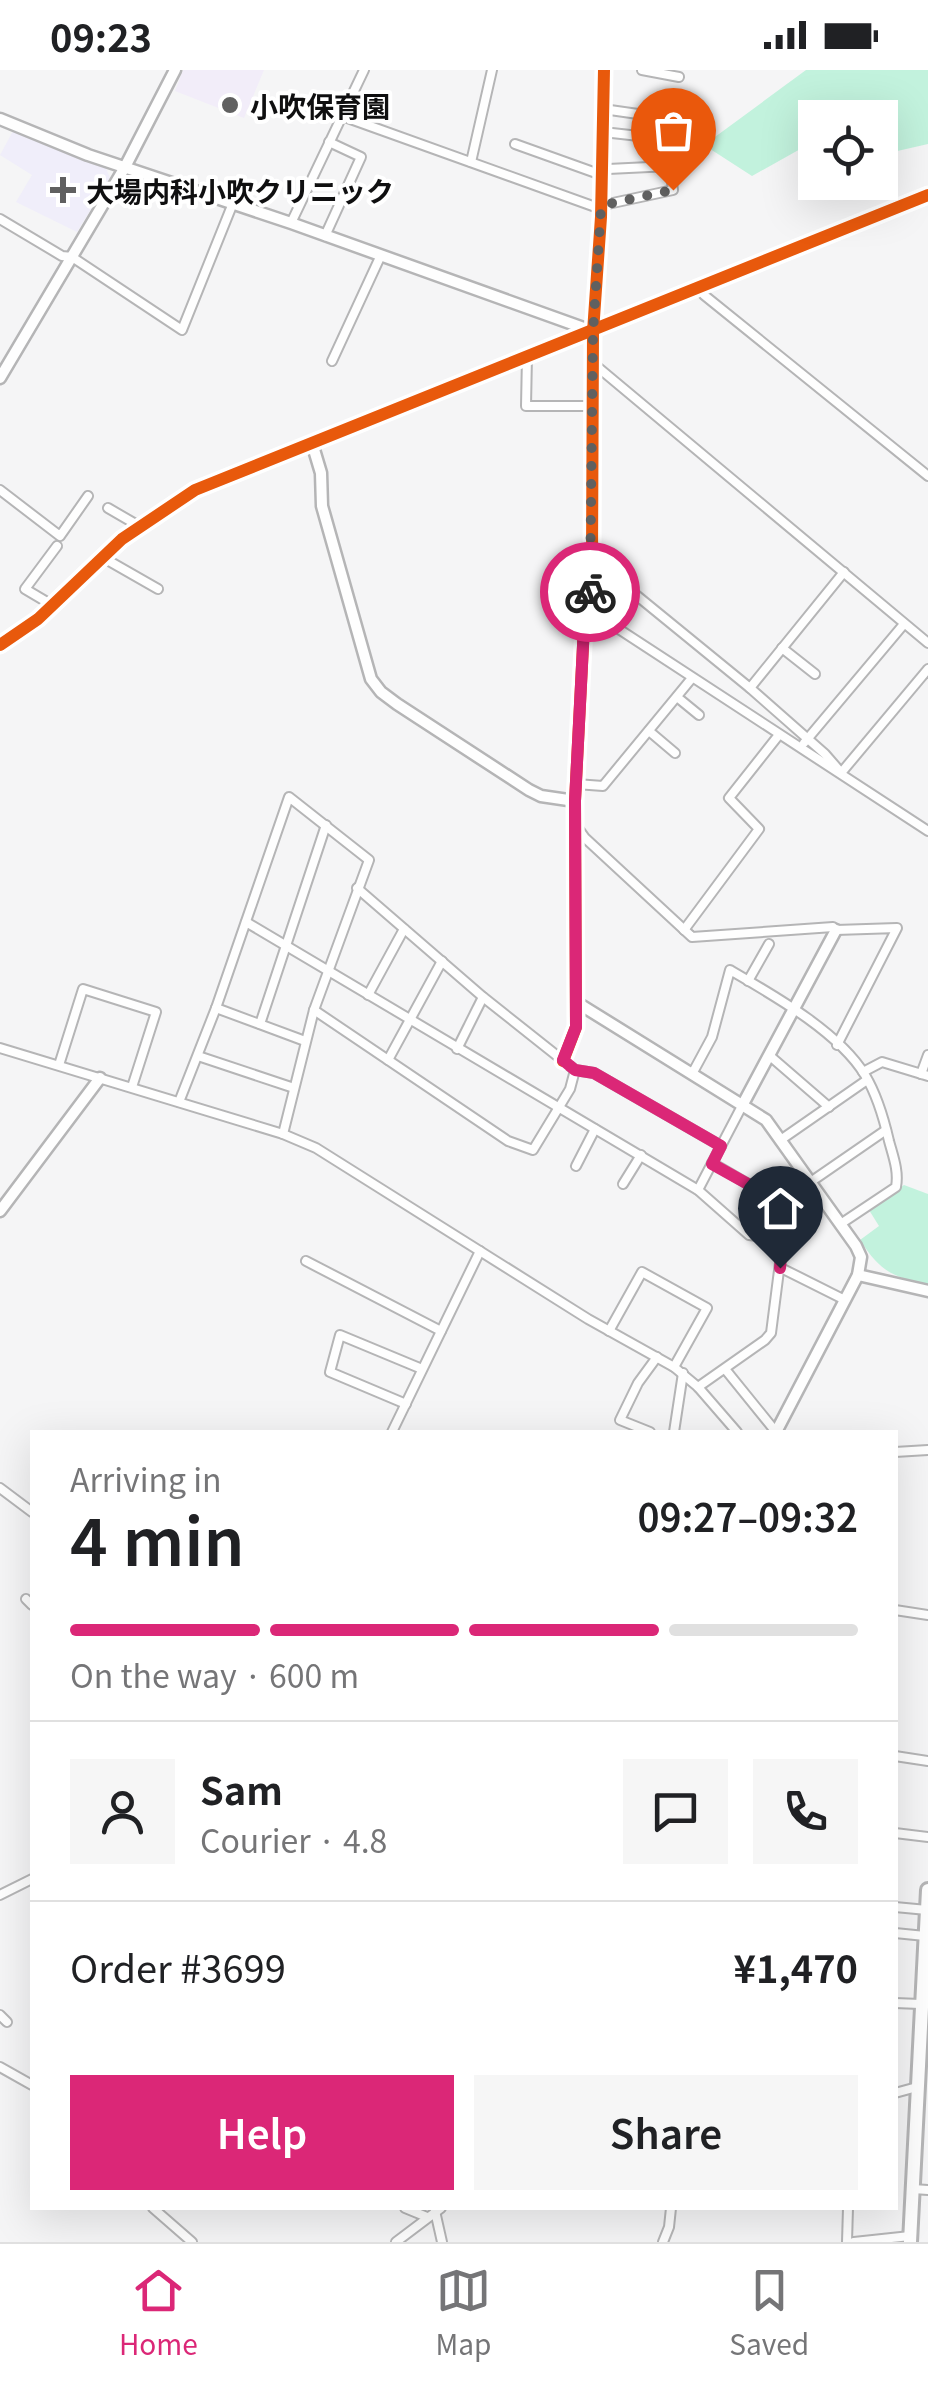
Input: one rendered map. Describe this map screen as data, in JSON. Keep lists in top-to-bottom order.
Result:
{
  "places": {
    "other": ["小吹保育園"],
    "health": ["大場内科小吹クリニック"]
  },
  "page": {
    "status": "09:23",
    "heading": ["4 min", "Arriving in", "09:27–09:32"],
    "panel": [
      "Sam",
      "Courier · 4.8",
      "Order #3699",
      "¥1,470"
    ],
    "bar": "On the way · 600 m",
    "buttons": ["Help", "Share"],
    "tabs": ["Home", "Map", "Saved"]
  }
}
